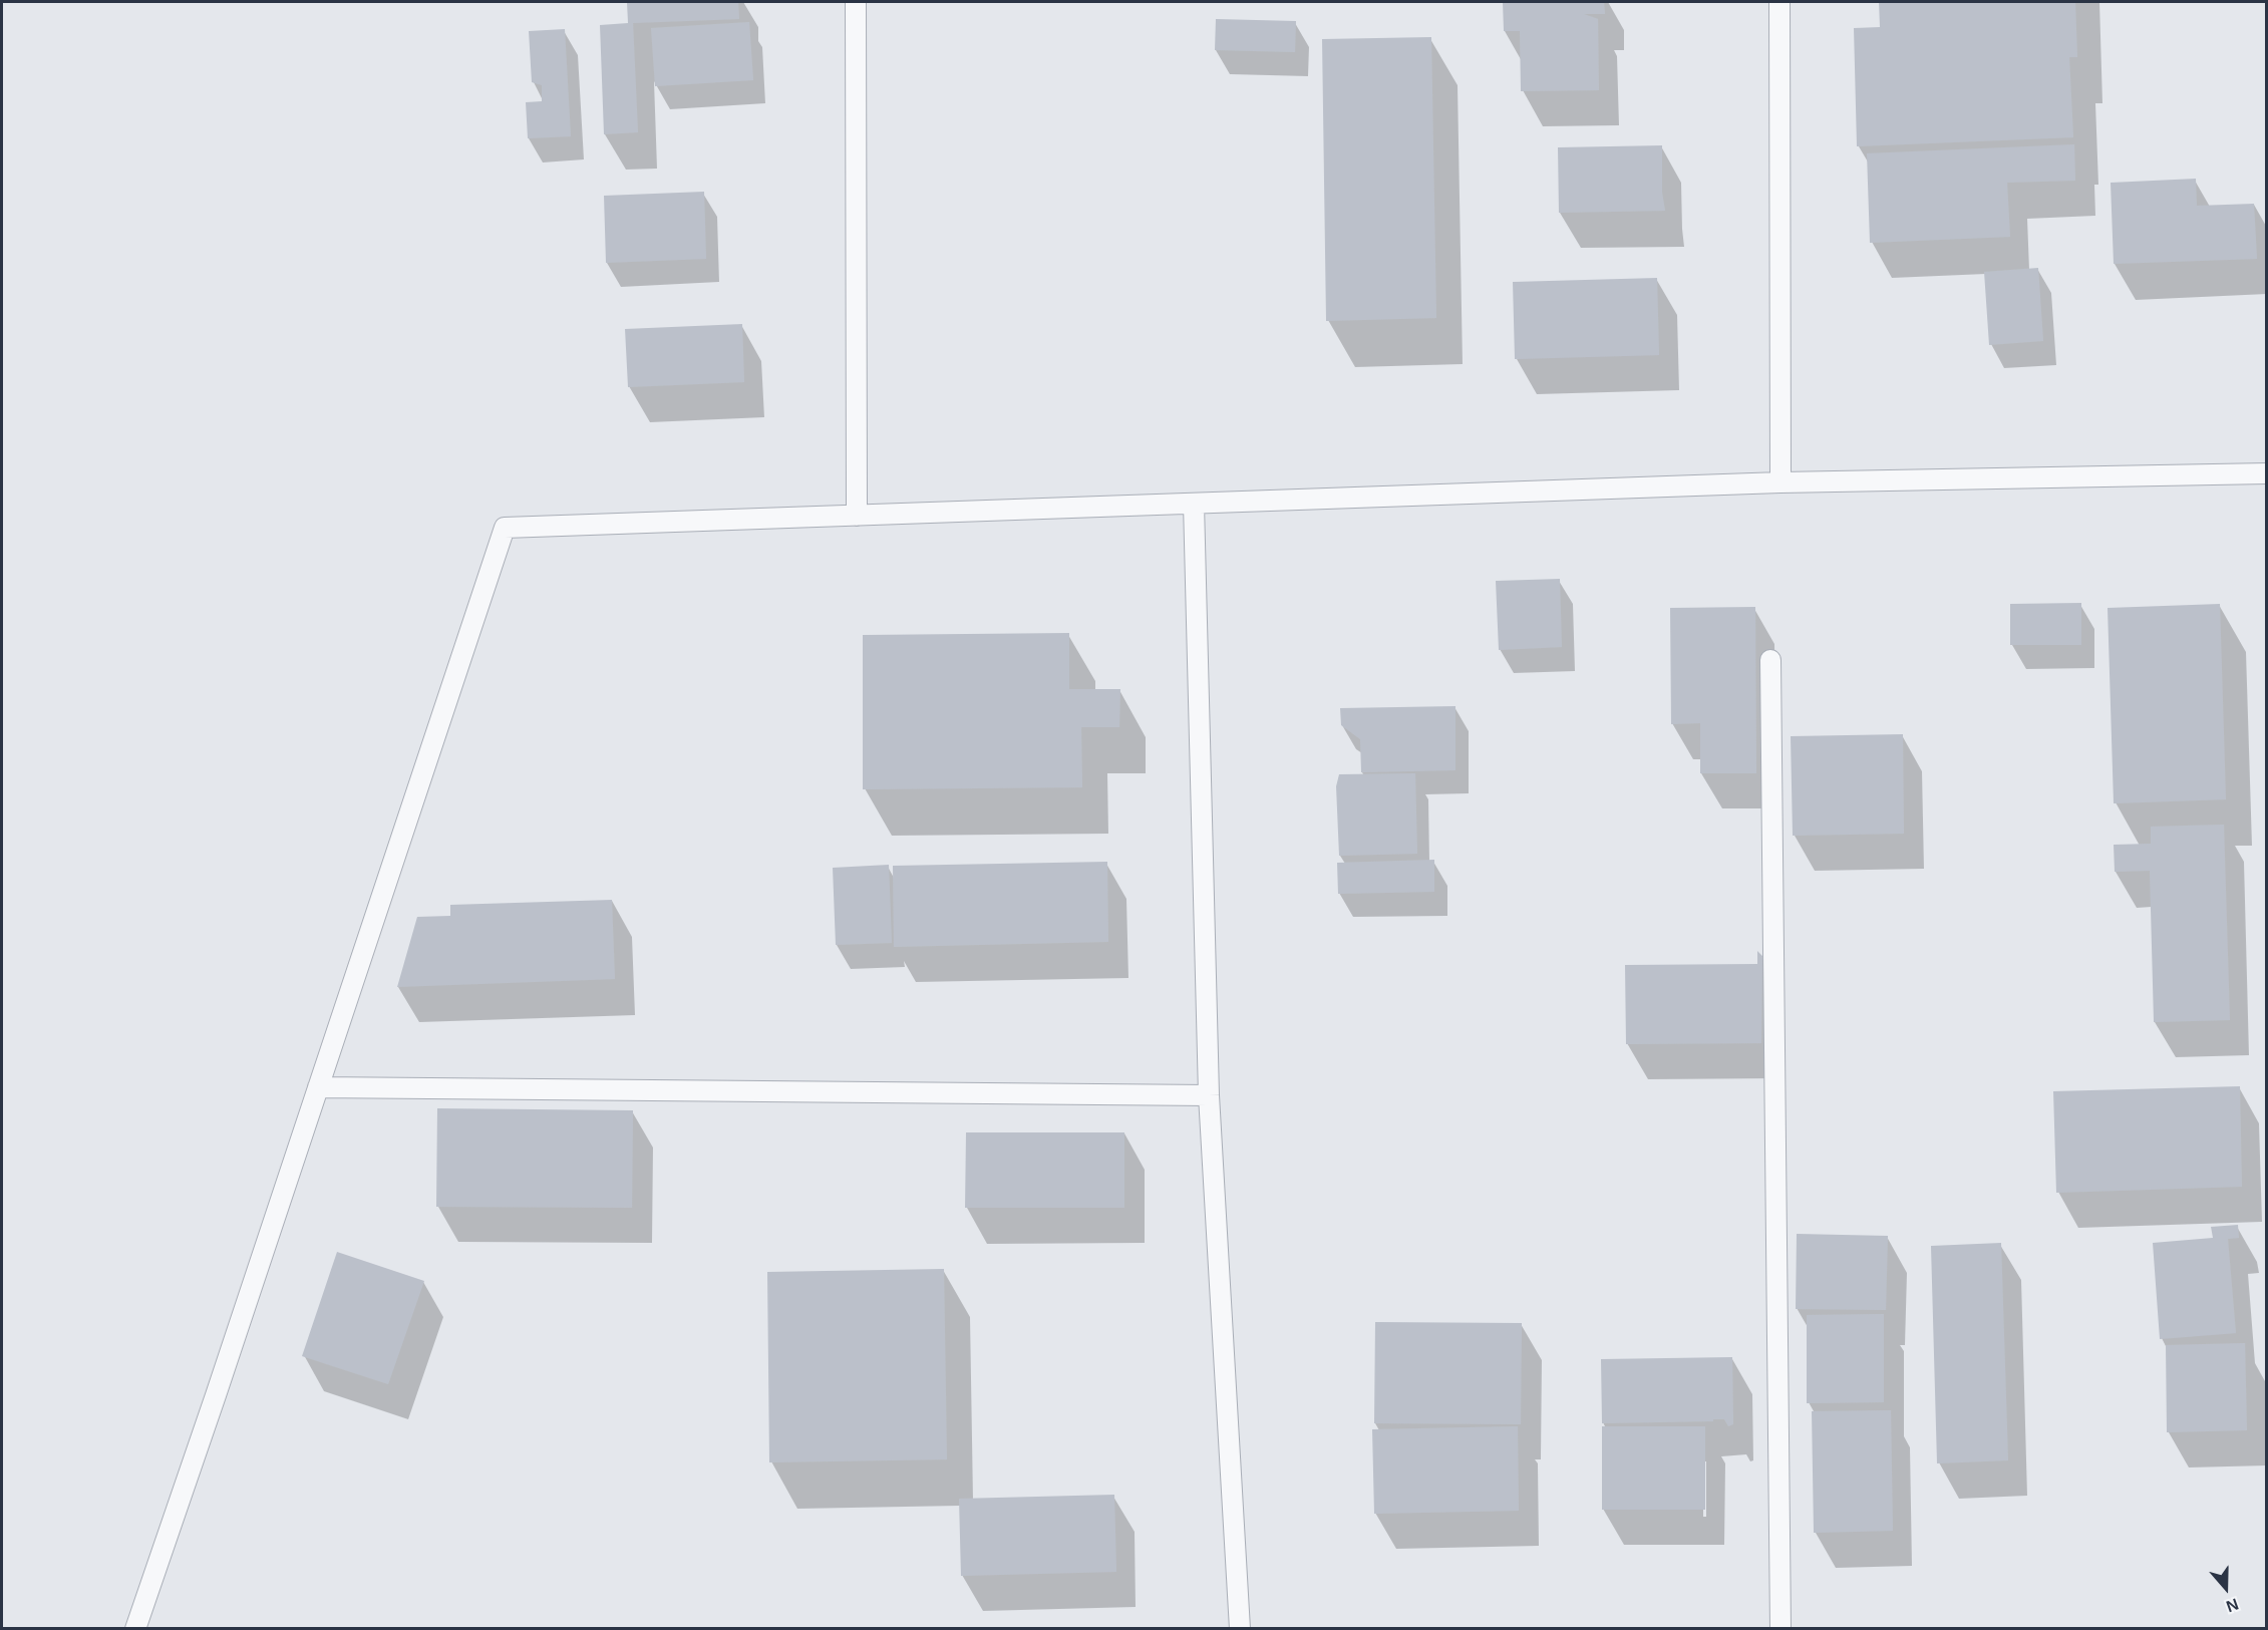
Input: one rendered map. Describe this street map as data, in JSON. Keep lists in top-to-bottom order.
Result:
{
  "north": "bottom"
}
